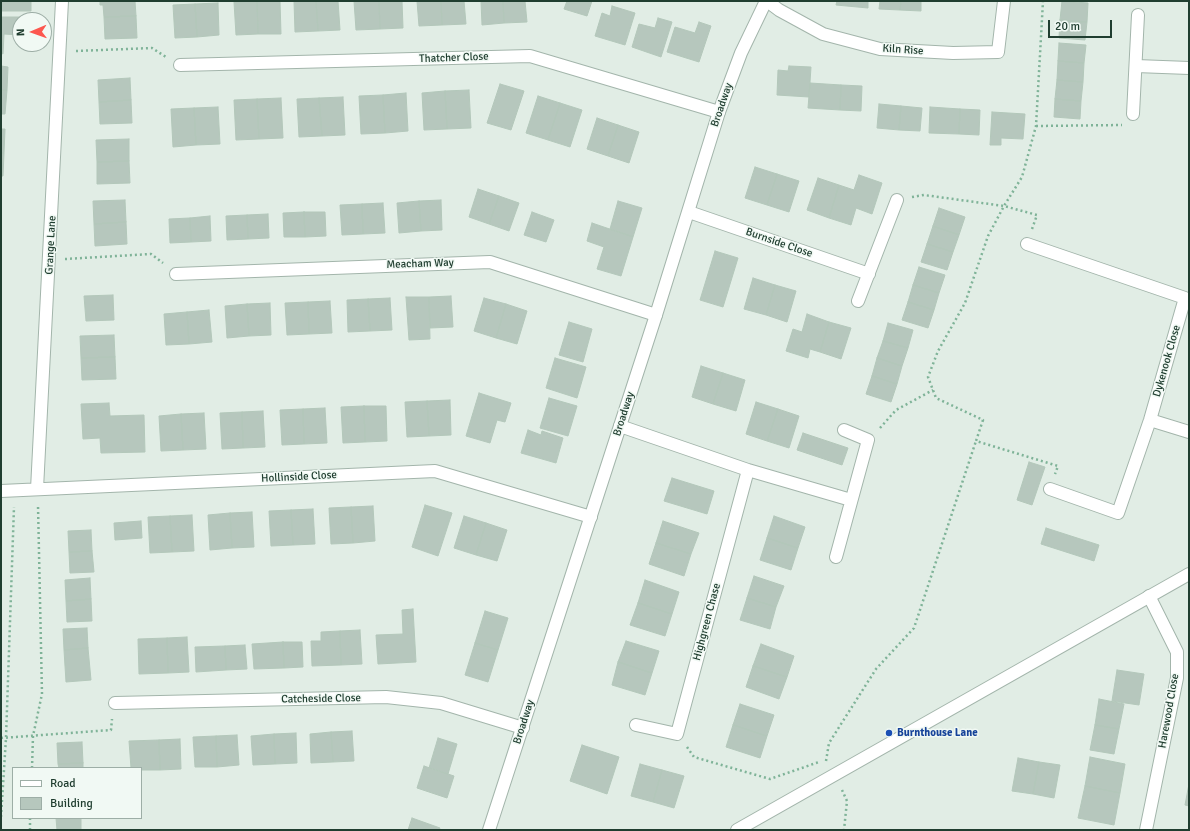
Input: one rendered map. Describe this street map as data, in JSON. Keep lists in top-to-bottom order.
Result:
{
  "streets": {
    "street": [
      "Kiln Rise",
      "Thatcher Close",
      "Broadway",
      "Burnside Close",
      "Grange Lane",
      "Meacham Way",
      "Dykenook Close",
      "Hollinside Close",
      "Highgreen Chase",
      "Catcheside Close",
      "Harewood Close"
    ]
  },
  "crossings": [
    ["Kiln Rise", "Broadway"],
    ["Thatcher Close", "Broadway"],
    ["Broadway", "Burnside Close"],
    ["Broadway", "Meacham Way"],
    ["Broadway", "Hollinside Close"],
    ["Broadway", "Catcheside Close"],
    ["Grange Lane", "Hollinside Close"]
  ],
  "places": ["Burnthouse Lane"],
  "legend": ["Road", "Building"],
  "scale_bar": "20 m",
  "north": "left"
}
